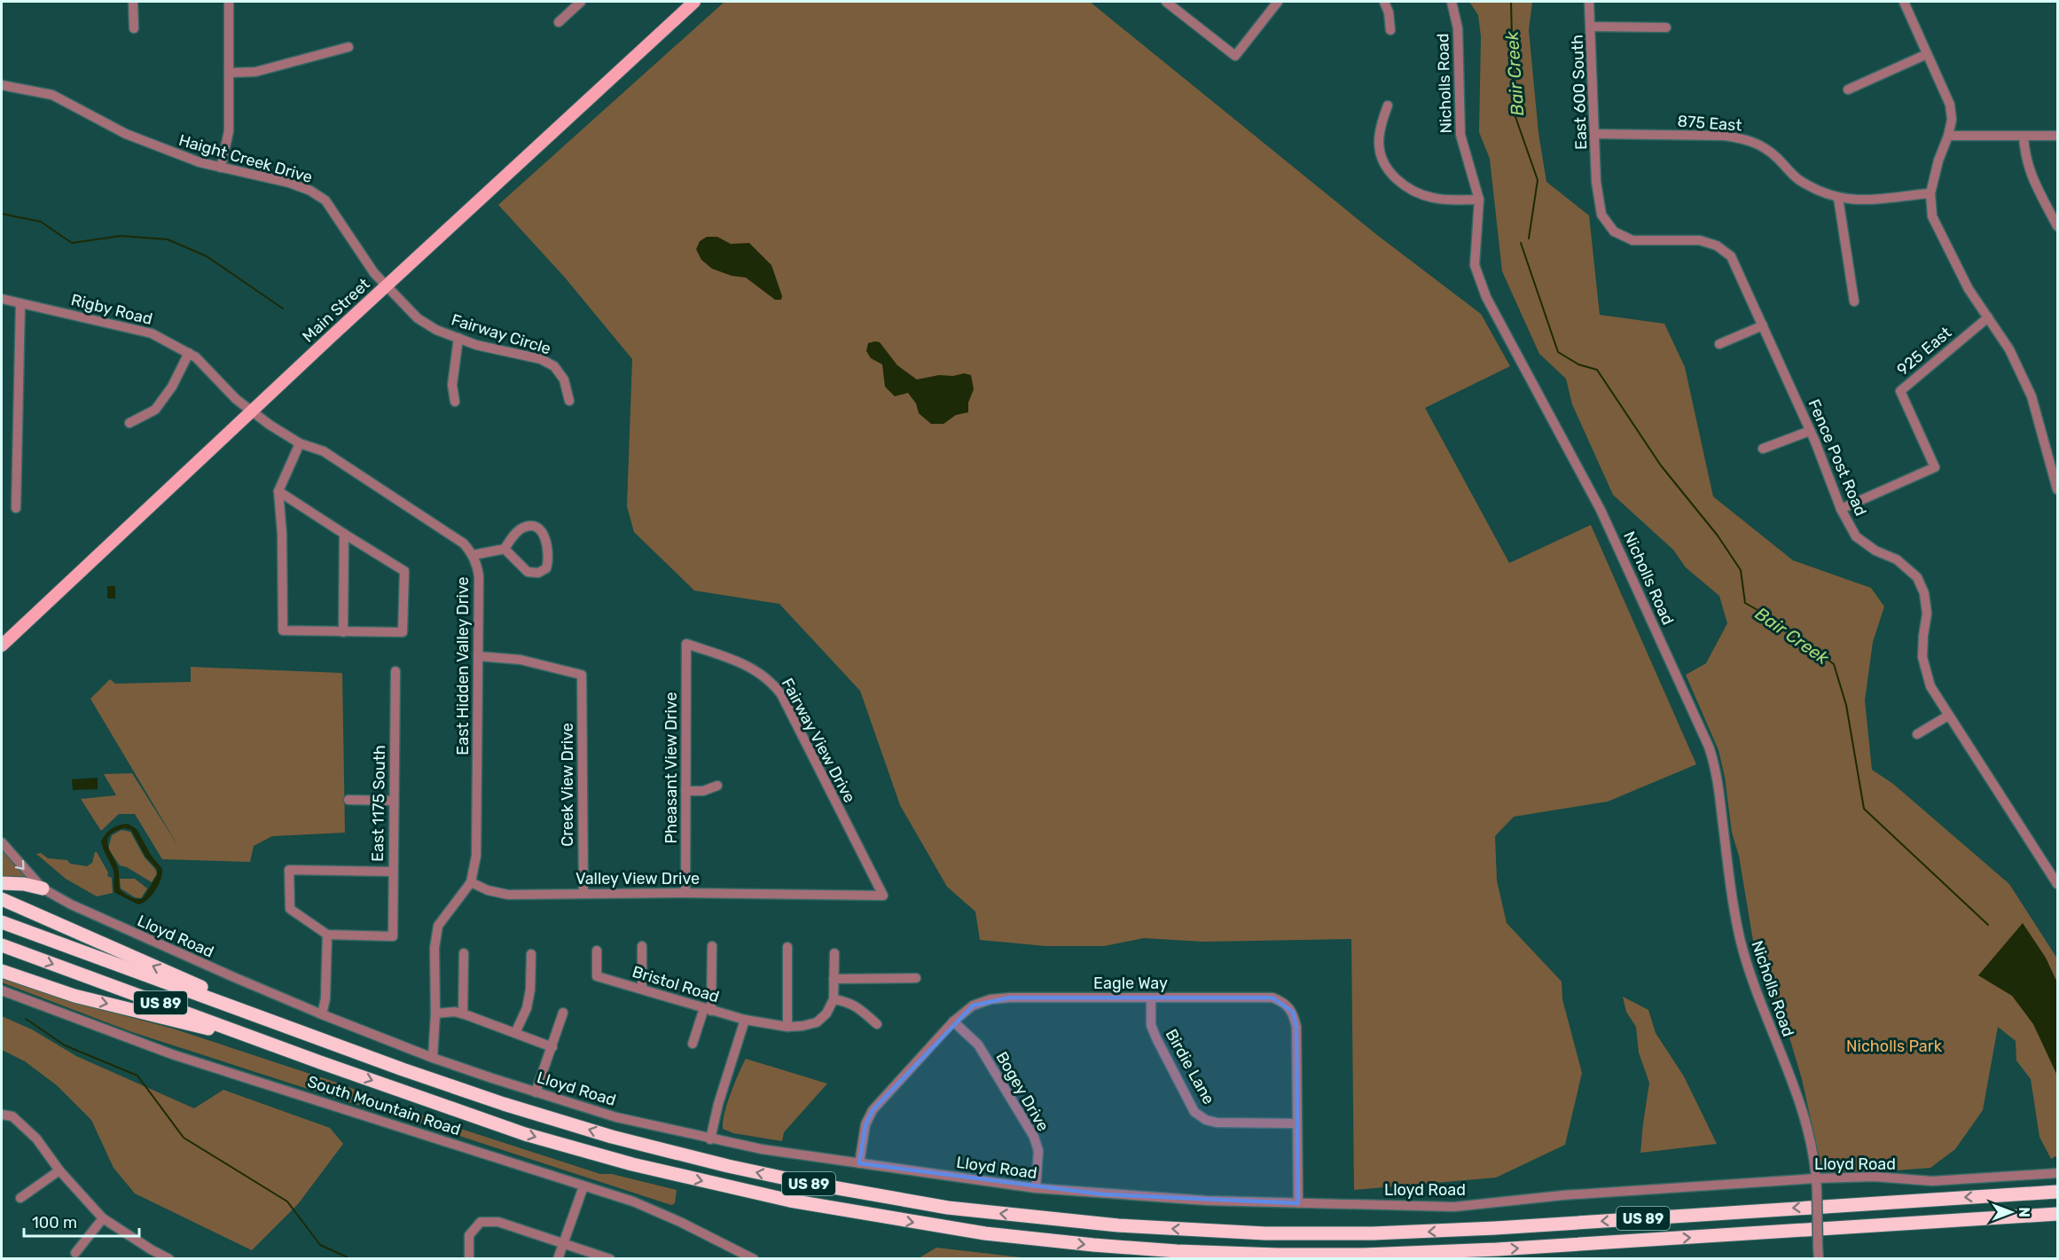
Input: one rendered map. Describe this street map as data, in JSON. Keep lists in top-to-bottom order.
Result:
{
  "streets": {
    "highway": ["US 89"],
    "main road": ["Main Street"],
    "street": [
      "Nicholls Road",
      "East 600 South",
      "875 East",
      "Haight Creek Drive",
      "Rigby Road",
      "Fairway Circle",
      "925 East",
      "Fence Post Road",
      "East Hidden Valley Drive",
      "Fairway View Drive",
      "Pheasant View Drive",
      "Creek View Drive",
      "East 1175 South",
      "Valley View Drive",
      "Lloyd Road",
      "Eagle Way",
      "Bristol Road",
      "Birdie Lane",
      "Bogey Drive",
      "South Mountain Road"
    ]
  },
  "crossings": [
    ["Nicholls Road", "Lloyd Road"],
    ["East 600 South", "875 East"],
    ["East 600 South", "Fence Post Road"],
    ["Haight Creek Drive", "Main Street"],
    ["Haight Creek Drive", "Fairway Circle"],
    ["Rigby Road", "Main Street"],
    ["Rigby Road", "East Hidden Valley Drive"],
    ["Main Street", "Fairway Circle"],
    ["Main Street", "East Hidden Valley Drive"],
    ["925 East", "Fence Post Road"],
    ["East Hidden Valley Drive", "Creek View Drive"],
    ["East Hidden Valley Drive", "Valley View Drive"],
    ["Fairway View Drive", "Pheasant View Drive"],
    ["Fairway View Drive", "Valley View Drive"],
    ["Pheasant View Drive", "Valley View Drive"],
    ["Creek View Drive", "Valley View Drive"],
    ["Lloyd Road", "Eagle Way"],
    ["Lloyd Road", "Bogey Drive"],
    ["Eagle Way", "Birdie Lane"],
    ["Eagle Way", "Bogey Drive"]
  ],
  "water": ["Bair Creek"],
  "parks": ["Nicholls Park"],
  "scale_bar": "100 m",
  "north": "right"
}
